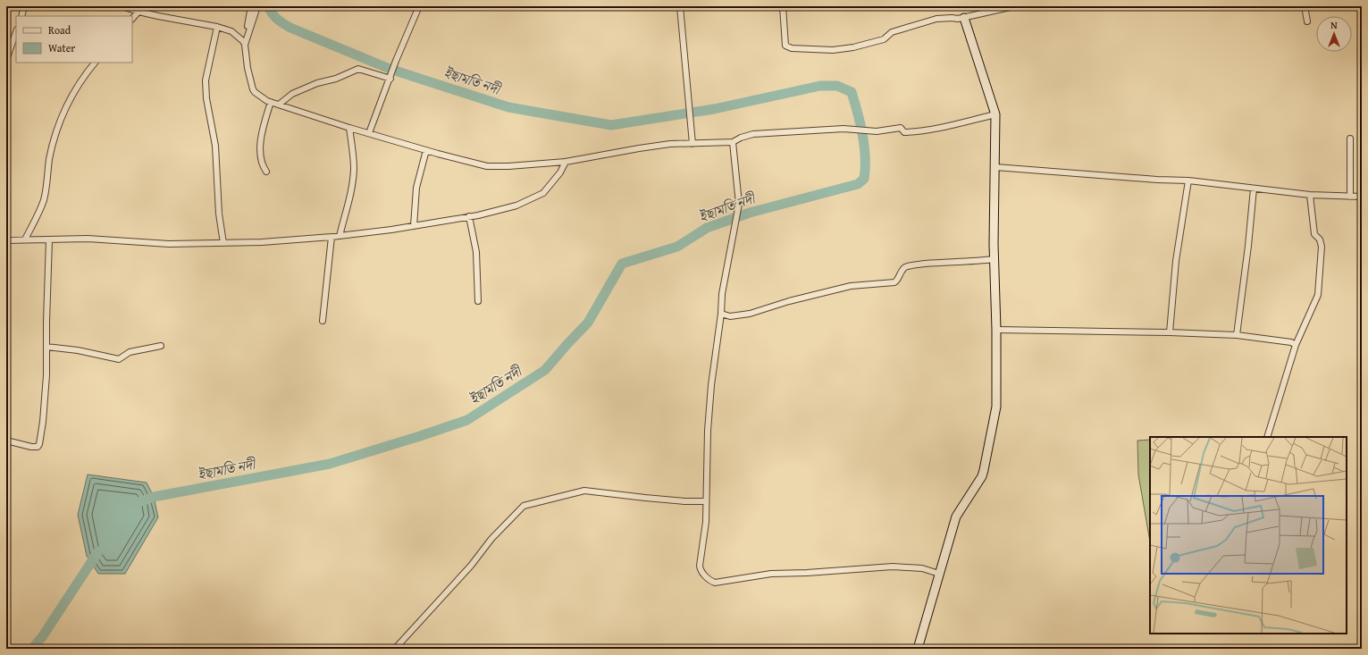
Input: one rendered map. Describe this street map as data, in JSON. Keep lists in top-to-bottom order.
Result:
{
  "water": ["ইছামতি নদী"],
  "legend": ["Road", "Water"],
  "north": "top"
}
